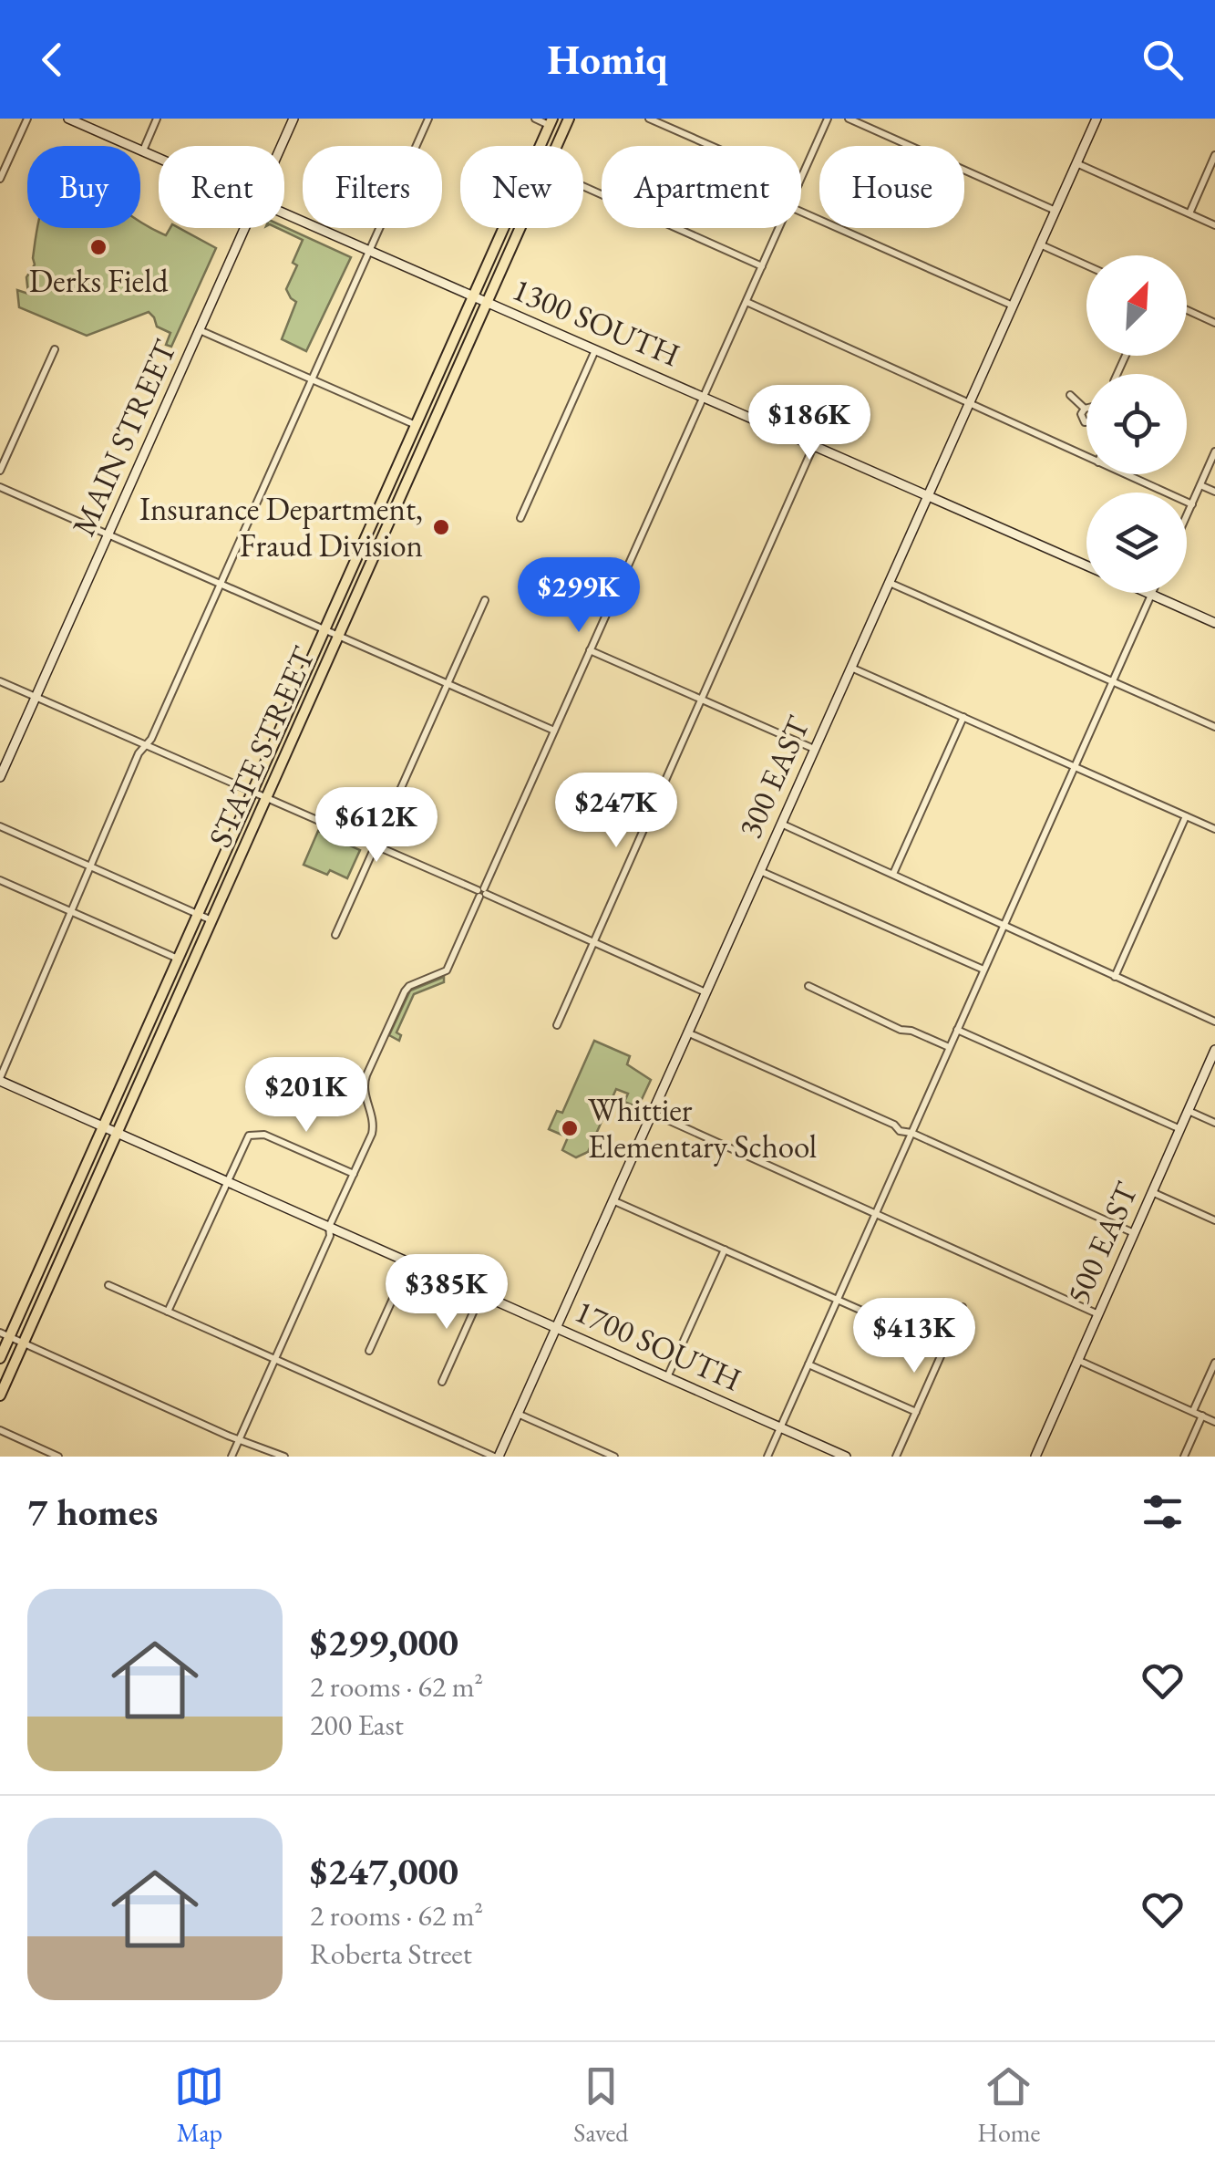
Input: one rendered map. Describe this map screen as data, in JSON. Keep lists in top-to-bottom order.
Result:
{
  "streets": {
    "main road": ["STATE STREET"],
    "street": [
      "1300 SOUTH",
      "MAIN STREET",
      "300 EAST",
      "500 EAST",
      "1700 SOUTH"
    ]
  },
  "crossings": [
    ["1300 SOUTH", "STATE STREET"],
    ["1300 SOUTH", "300 EAST"],
    ["STATE STREET", "1700 SOUTH"],
    ["300 EAST", "1700 SOUTH"]
  ],
  "places": ["Derks Field", "Insurance Department, Fraud Division", "Whittier Elementary School"],
  "north": "top right",
  "page": {
    "header": "Homiq",
    "chip": [
      "Buy",
      "Rent",
      "Filters",
      "New",
      "Apartment",
      "House"
    ],
    "price": [
      "$186K",
      "$299K",
      "$247K",
      "$612K",
      "$201K",
      "$385K",
      "$413K"
    ],
    "heading": "7 homes",
    "list": [
      {
        "name": "$299,000",
        "note": "2 rooms · 62 m² · 200 East"
      },
      {
        "name": "$247,000",
        "note": "2 rooms · 62 m² · Roberta Street"
      }
    ],
    "tabs": ["Map", "Saved", "Home"]
  }
}
